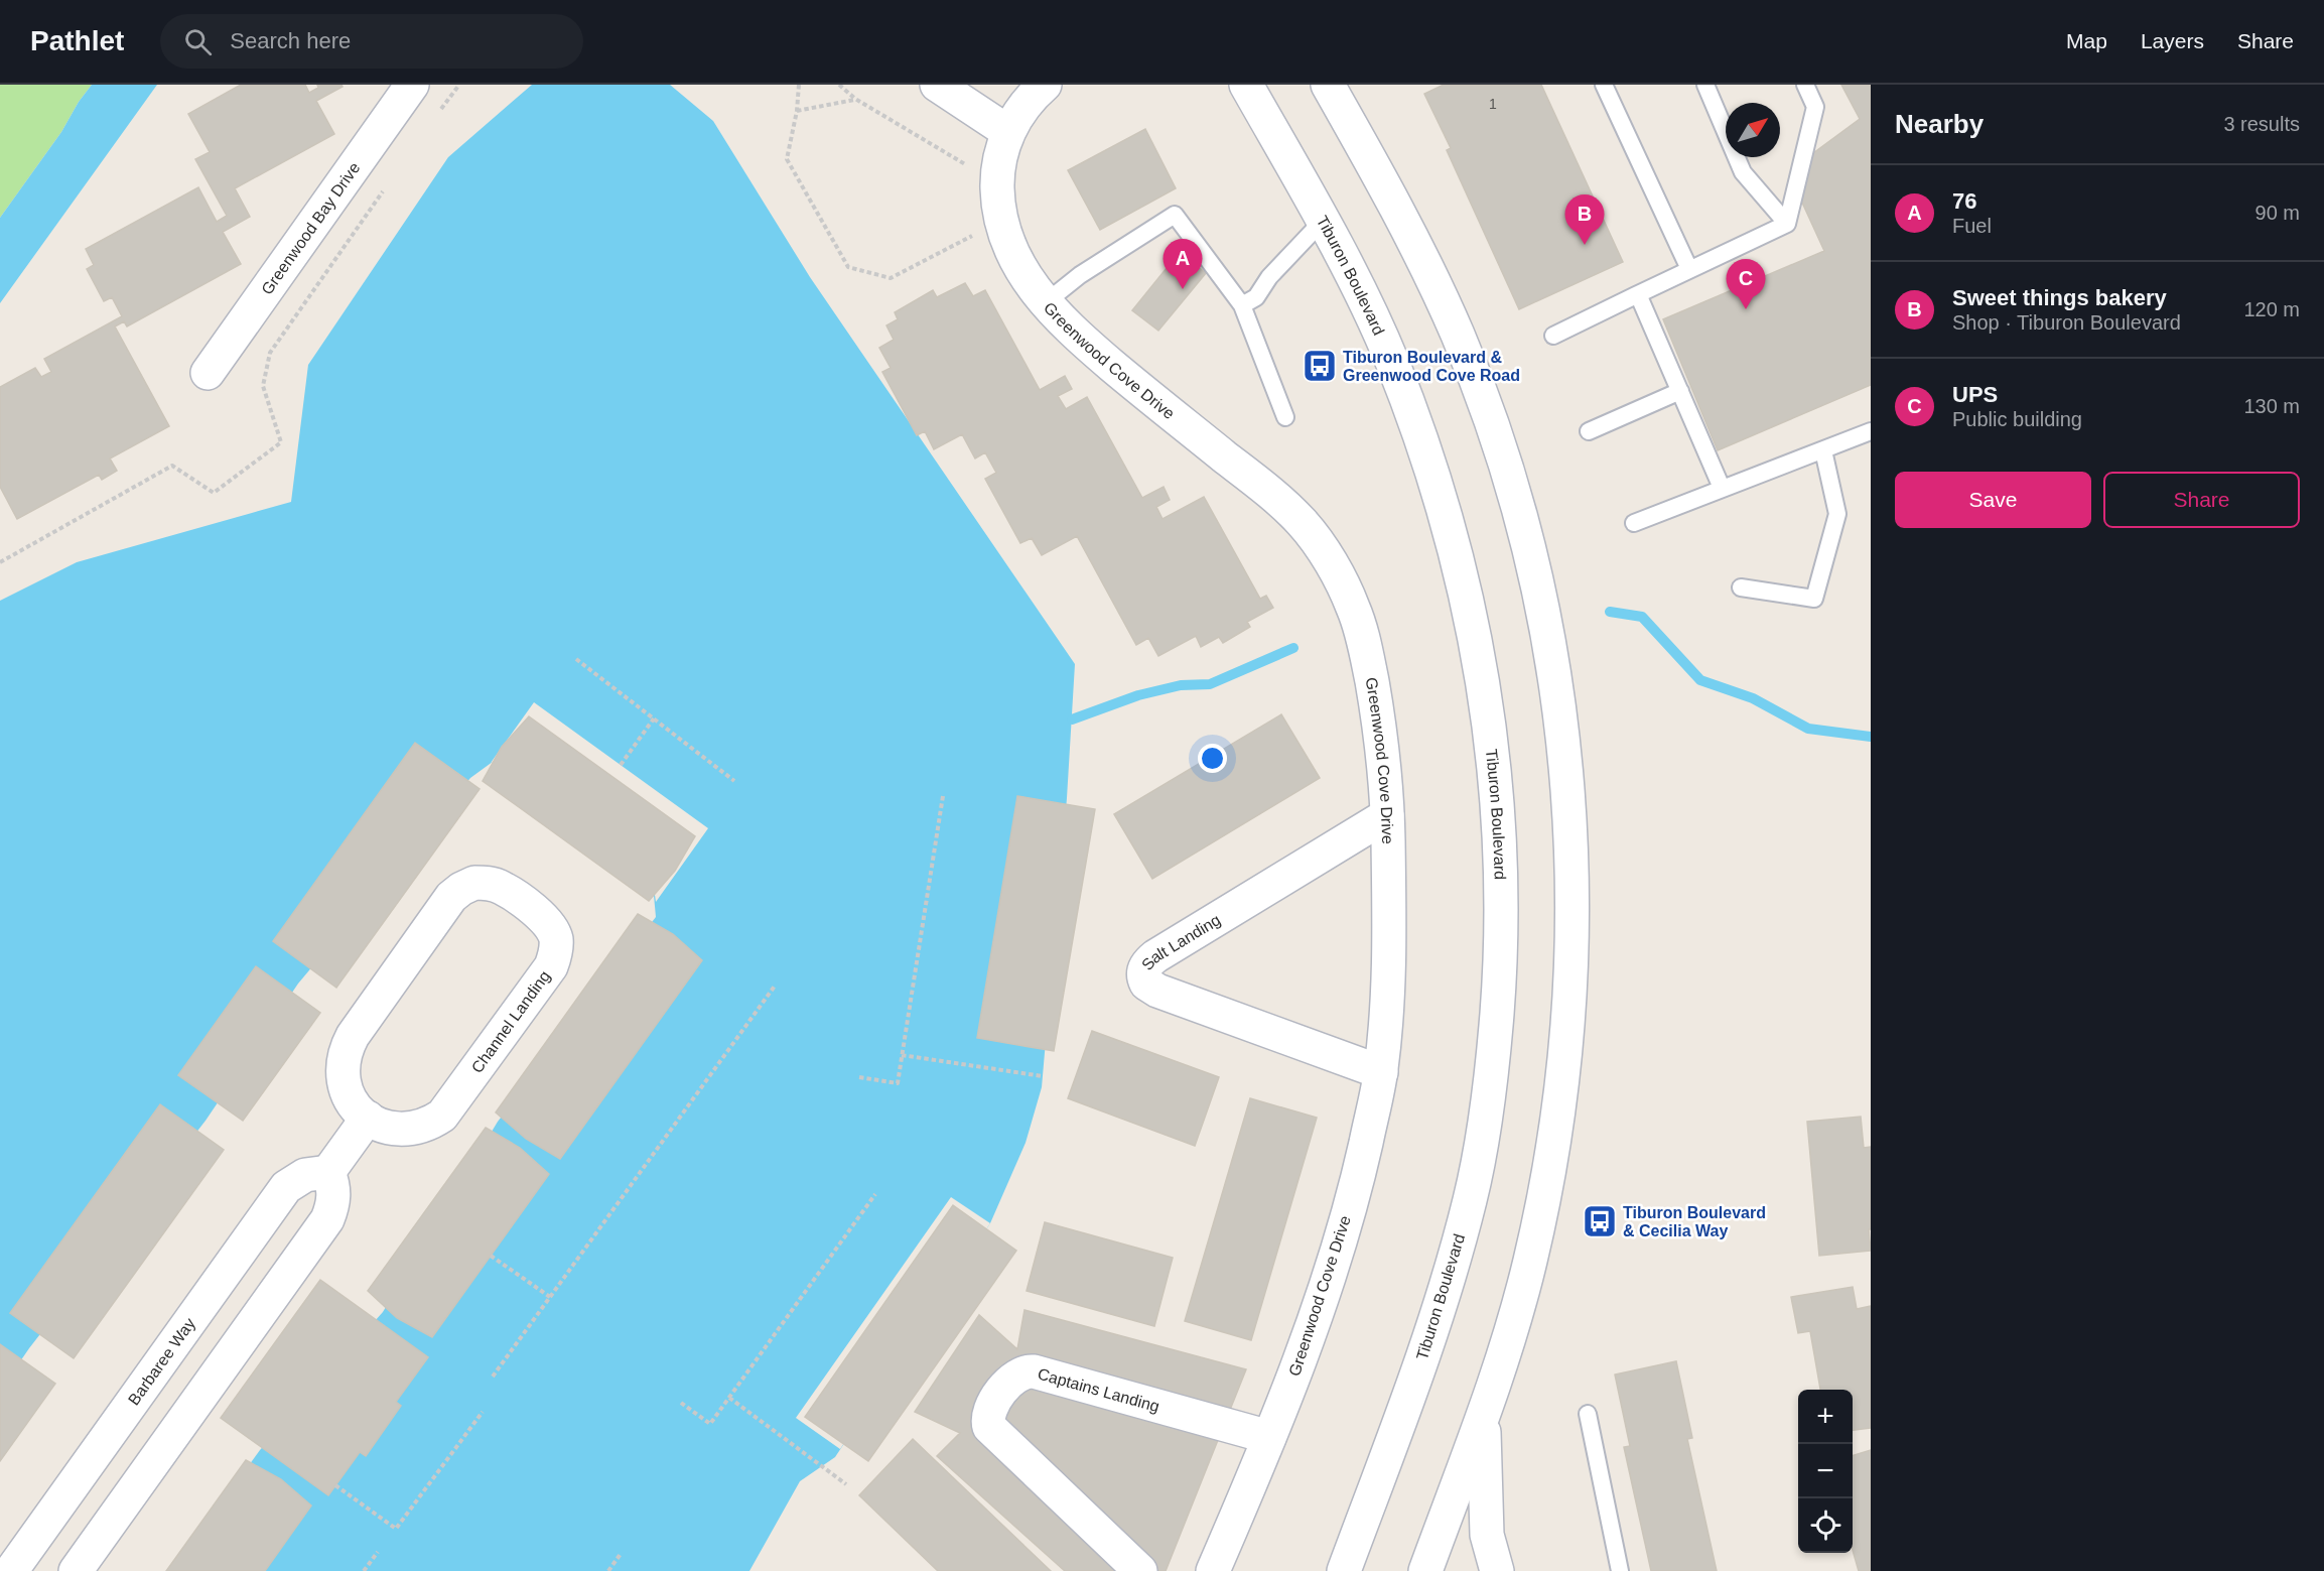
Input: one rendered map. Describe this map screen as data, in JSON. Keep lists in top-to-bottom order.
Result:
{
  "streets": {
    "street": [
      "Greenwood Bay Drive",
      "Tiburon Boulevard",
      "Greenwood Cove Drive",
      "Salt Landing",
      "Channel Landing",
      "Barbaree Way",
      "Captains Landing"
    ]
  },
  "crossings": [
    ["Greenwood Cove Drive", "Salt Landing"],
    ["Greenwood Cove Drive", "Captains Landing"]
  ],
  "places": {
    "bus stop": ["Tiburon Boulevard & Greenwood Cove Road", "Tiburon Boulevard & Cecilia Way"]
  },
  "house_numbers": ["1"],
  "north": "top right",
  "page": {
    "header": "Pathlet",
    "search": "Search here",
    "nav": ["Map", "Layers", "Share"],
    "heading": ["Nearby", "3 results"],
    "list": [
      {
        "mark": "A",
        "name": "76",
        "note": "Fuel",
        "value": "90 m"
      },
      {
        "mark": "B",
        "name": "Sweet things bakery",
        "note": "Shop · Tiburon Boulevard",
        "value": "120 m"
      },
      {
        "mark": "C",
        "name": "UPS",
        "note": "Public building",
        "value": "130 m"
      }
    ],
    "pins": ["B", "A", "C"],
    "buttons": ["Save", "Share"],
    "map_buttons": ["+", "−"]
  }
}
